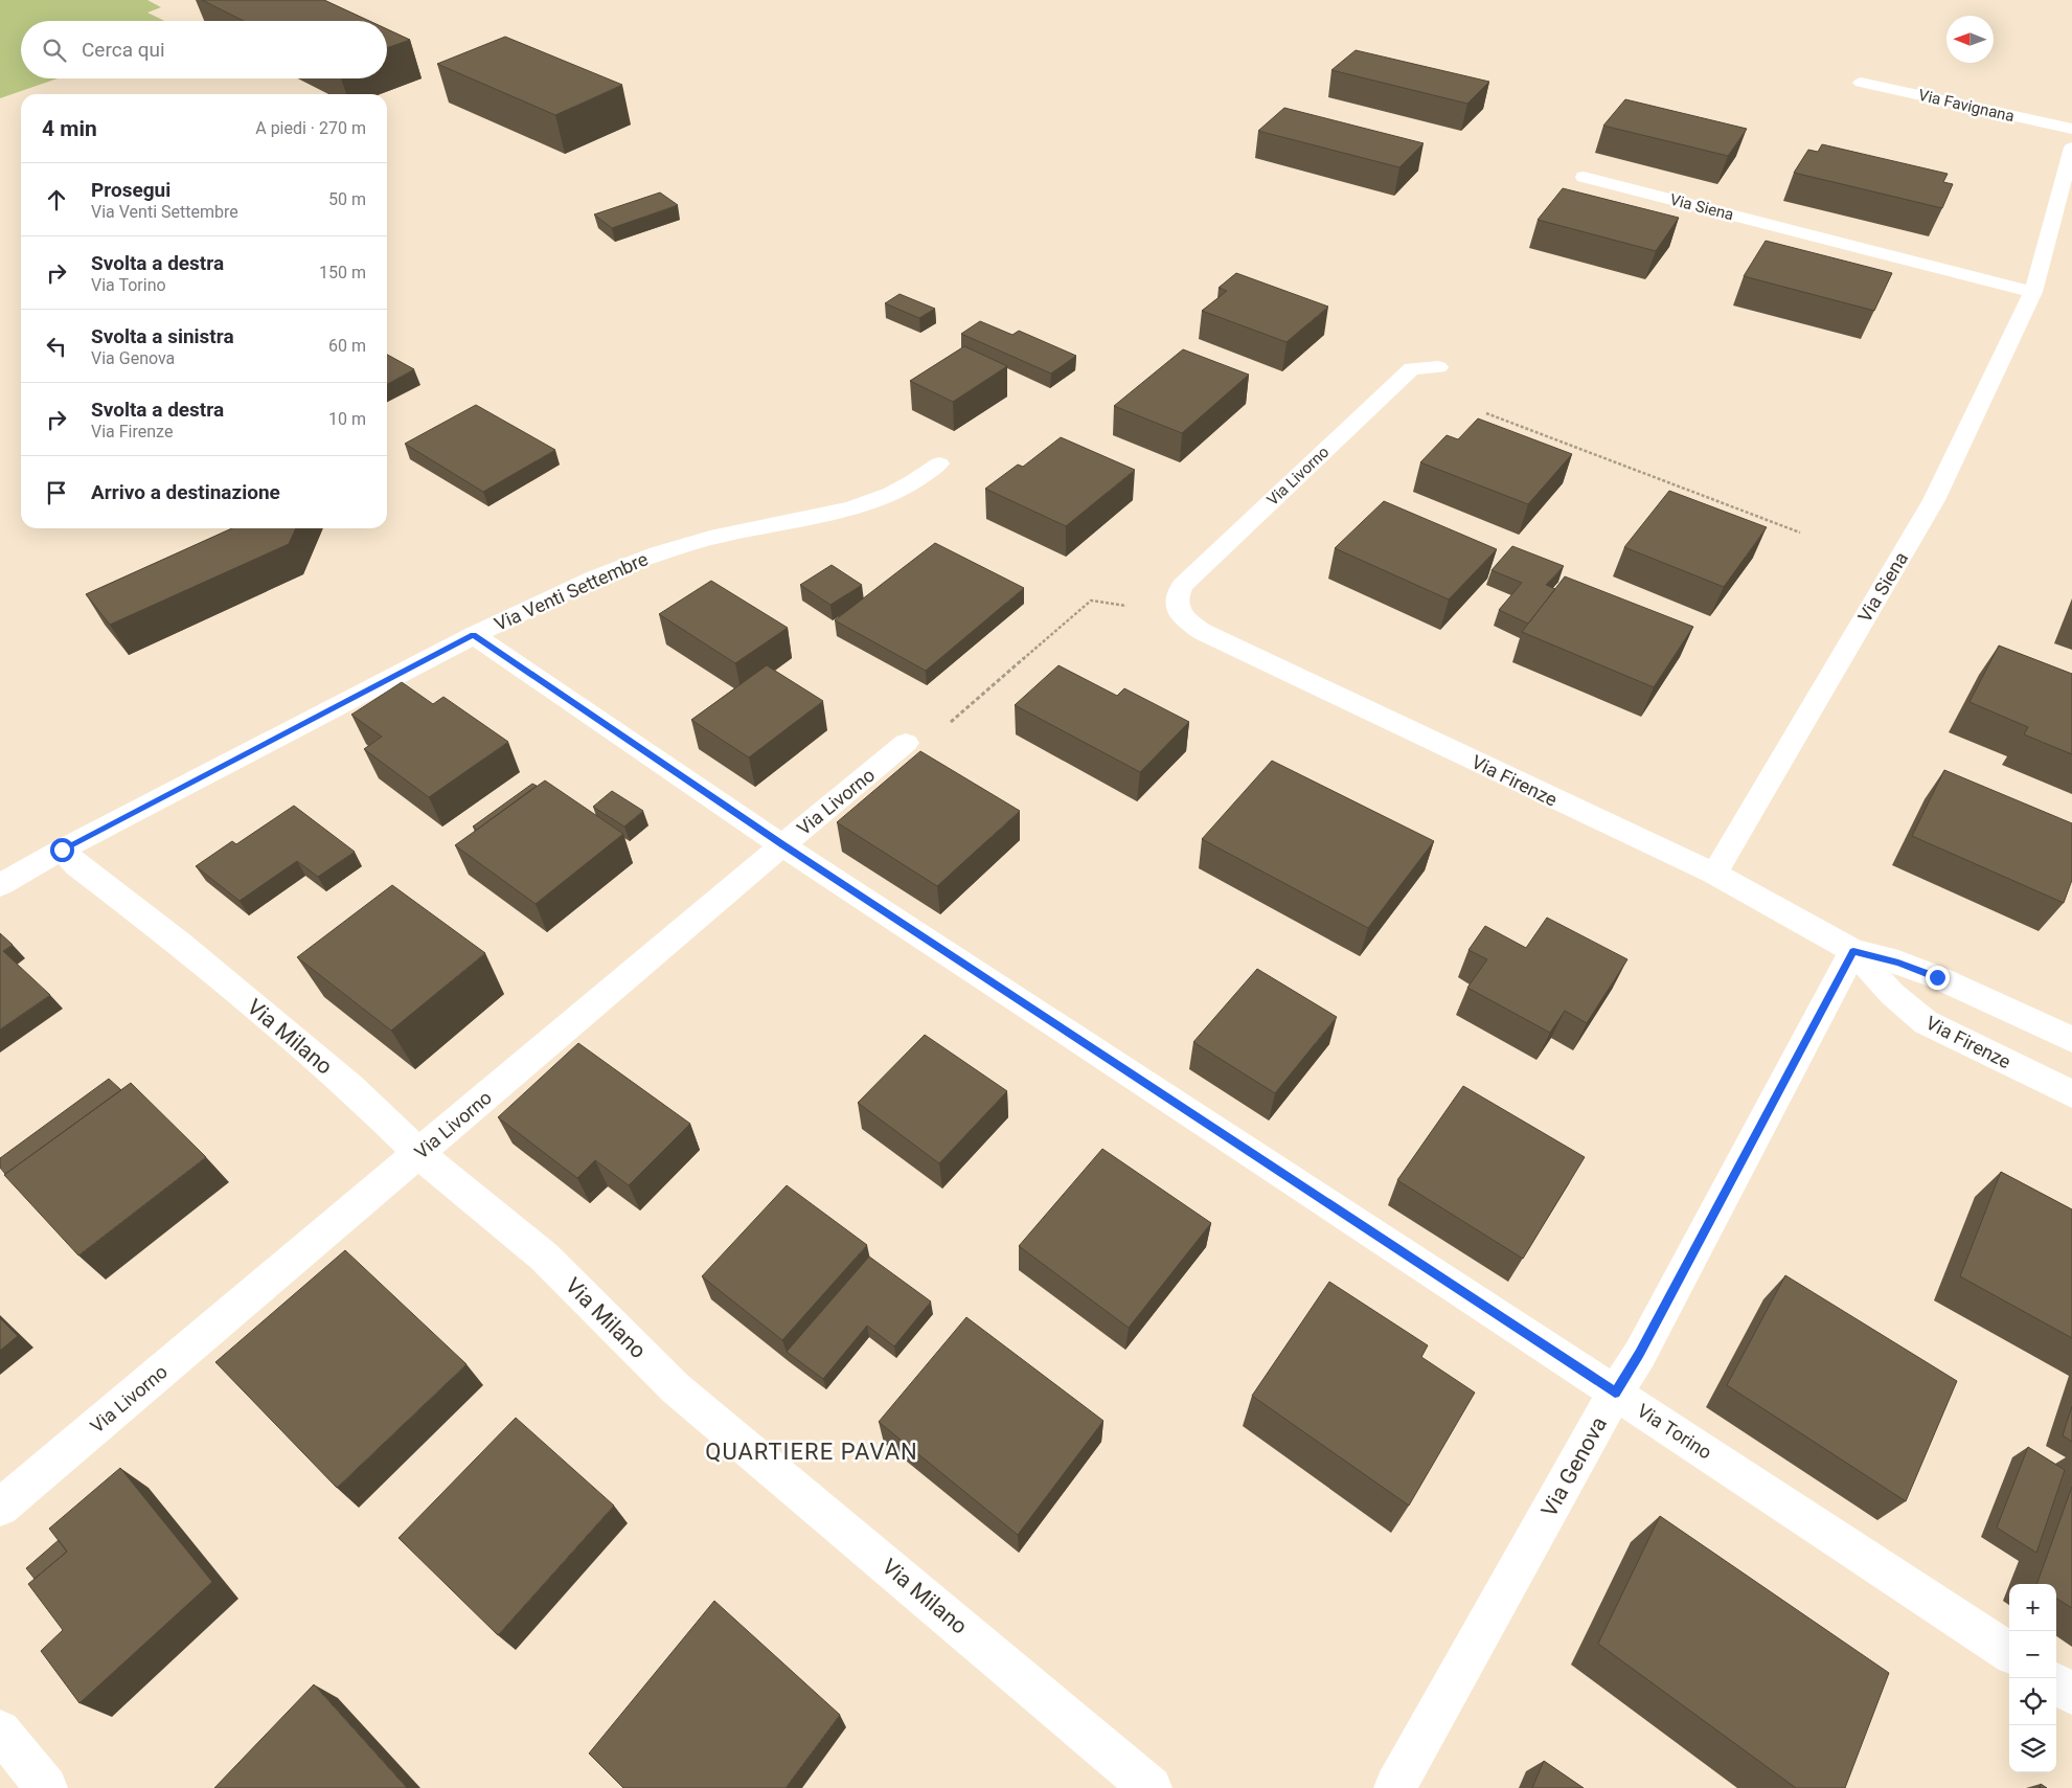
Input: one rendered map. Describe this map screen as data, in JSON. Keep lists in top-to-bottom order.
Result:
{
  "streets": {
    "street": [
      "Via Favignana",
      "Via Siena",
      "Via Livorno",
      "Via Venti Settembre",
      "Via Firenze",
      "Via Milano",
      "Via Torino",
      "Via Genova"
    ]
  },
  "crossings": [
    ["Via Siena", "Via Firenze"],
    ["Via Livorno", "Via Firenze"],
    ["Via Livorno", "Via Milano"],
    ["Via Livorno", "Via Torino"],
    ["Via Venti Settembre", "Via Milano"],
    ["Via Venti Settembre", "Via Torino"],
    ["Via Firenze", "Via Genova"],
    ["Via Torino", "Via Genova"]
  ],
  "districts": ["QUARTIERE PAVAN"],
  "north": "left",
  "page": {
    "search": "Cerca qui",
    "heading": ["4 min", "A piedi · 270 m"],
    "list": [
      ["Prosegui", "Via Venti Settembre", "50 m"],
      ["Svolta a destra", "Via Torino", "150 m"],
      ["Svolta a sinistra", "Via Genova", "60 m"],
      ["Svolta a destra", "Via Firenze", "10 m"],
      "Arrivo a destinazione"
    ],
    "map_buttons": ["+", "−"]
  }
}
